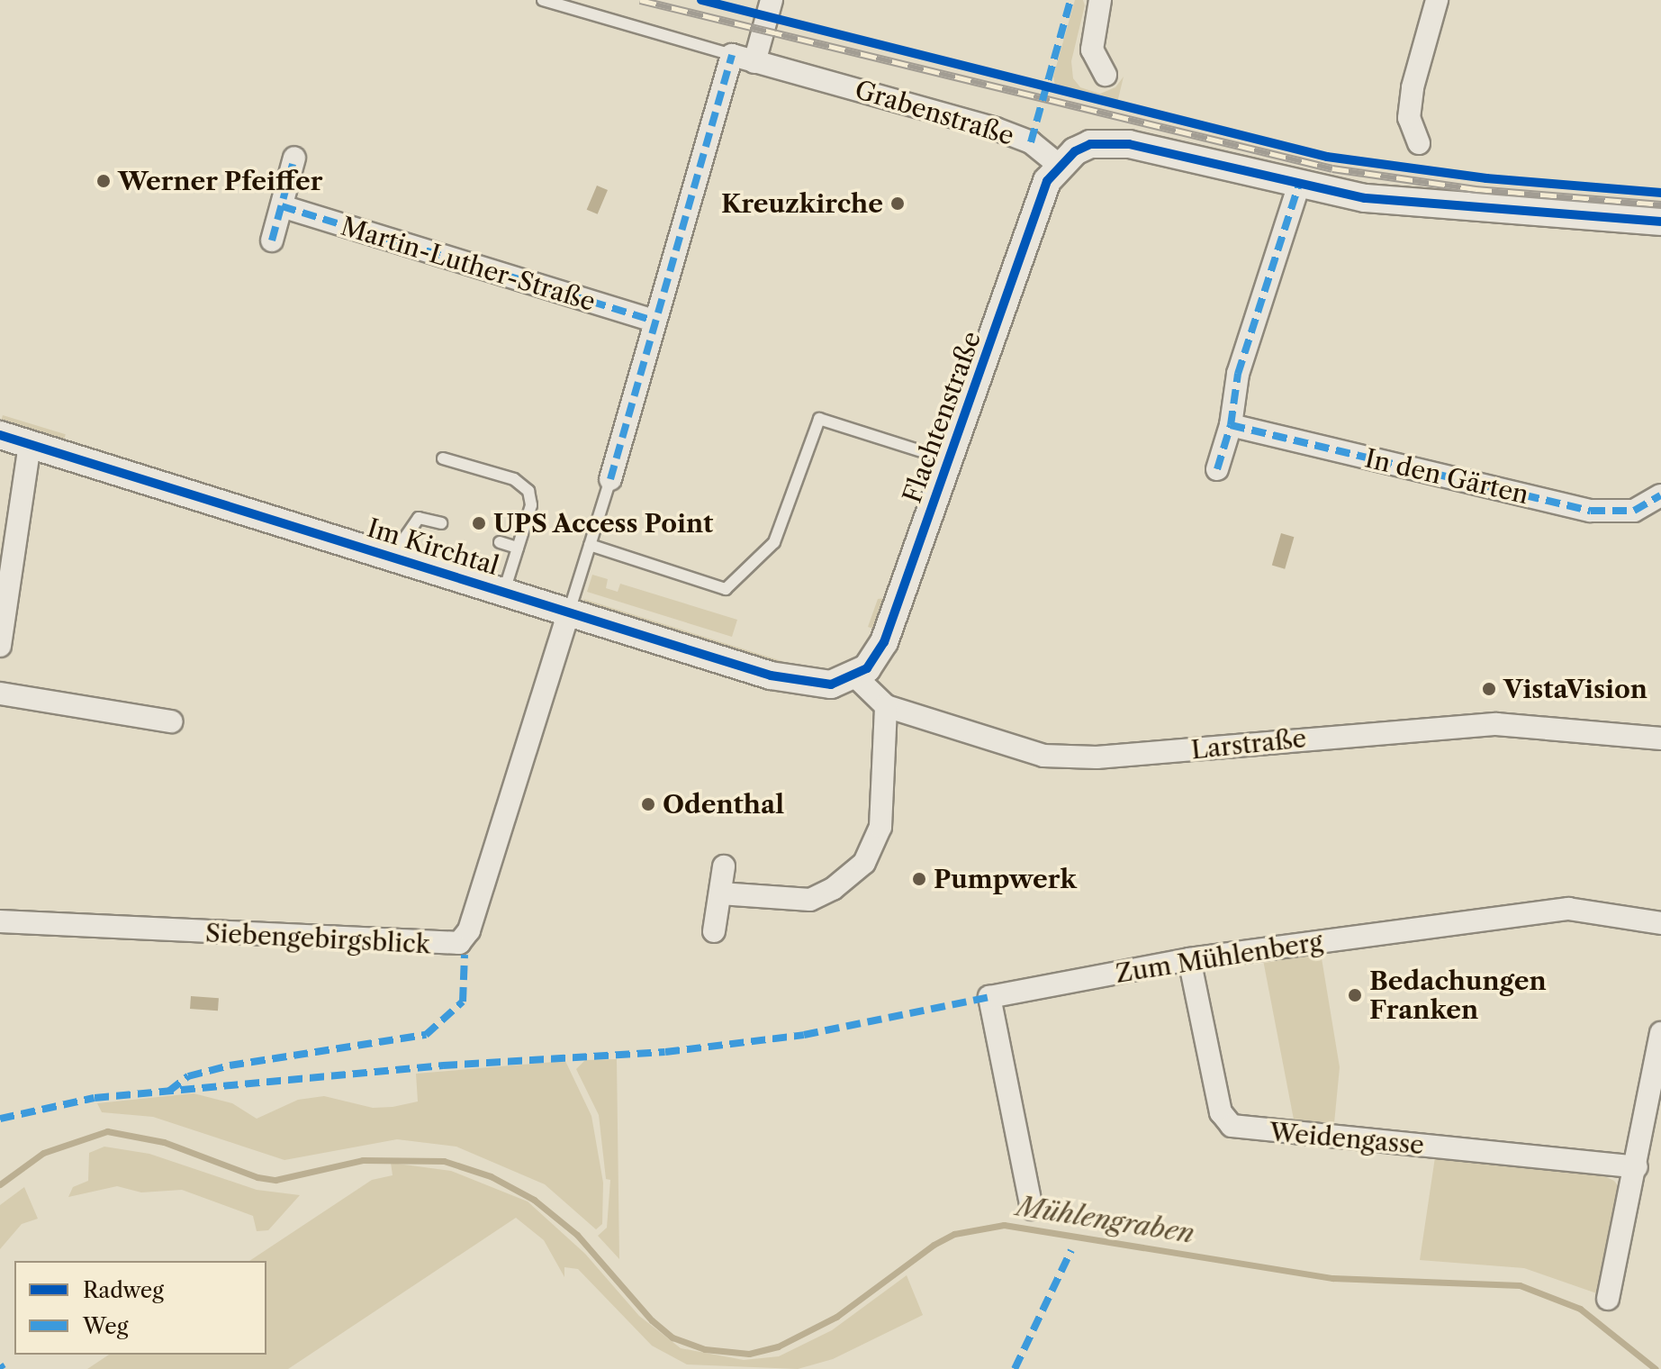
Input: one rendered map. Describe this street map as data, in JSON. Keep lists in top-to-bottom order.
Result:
{
  "streets": {
    "street": [
      "Grabenstraße",
      "Martin-Luther-Straße",
      "Flachtenstraße",
      "In den Gärten",
      "Im Kirchtal",
      "Larstraße",
      "Siebengebirgsblick",
      "Zum Mühlenberg",
      "Weidengasse"
    ]
  },
  "crossings": [
    ["Grabenstraße", "Flachtenstraße"],
    ["Flachtenstraße", "Im Kirchtal"],
    ["Flachtenstraße", "Larstraße"],
    ["Im Kirchtal", "Larstraße"],
    ["Im Kirchtal", "Siebengebirgsblick"],
    ["Zum Mühlenberg", "Weidengasse"]
  ],
  "water": ["Mühlengraben"],
  "places": [
    "Werner Pfeiffer",
    "Kreuzkirche",
    "UPS Access Point",
    "VistaVision",
    "Odenthal",
    "Pumpwerk",
    "Bedachungen Franken"
  ],
  "legend": ["Radweg", "Weg"]
}
